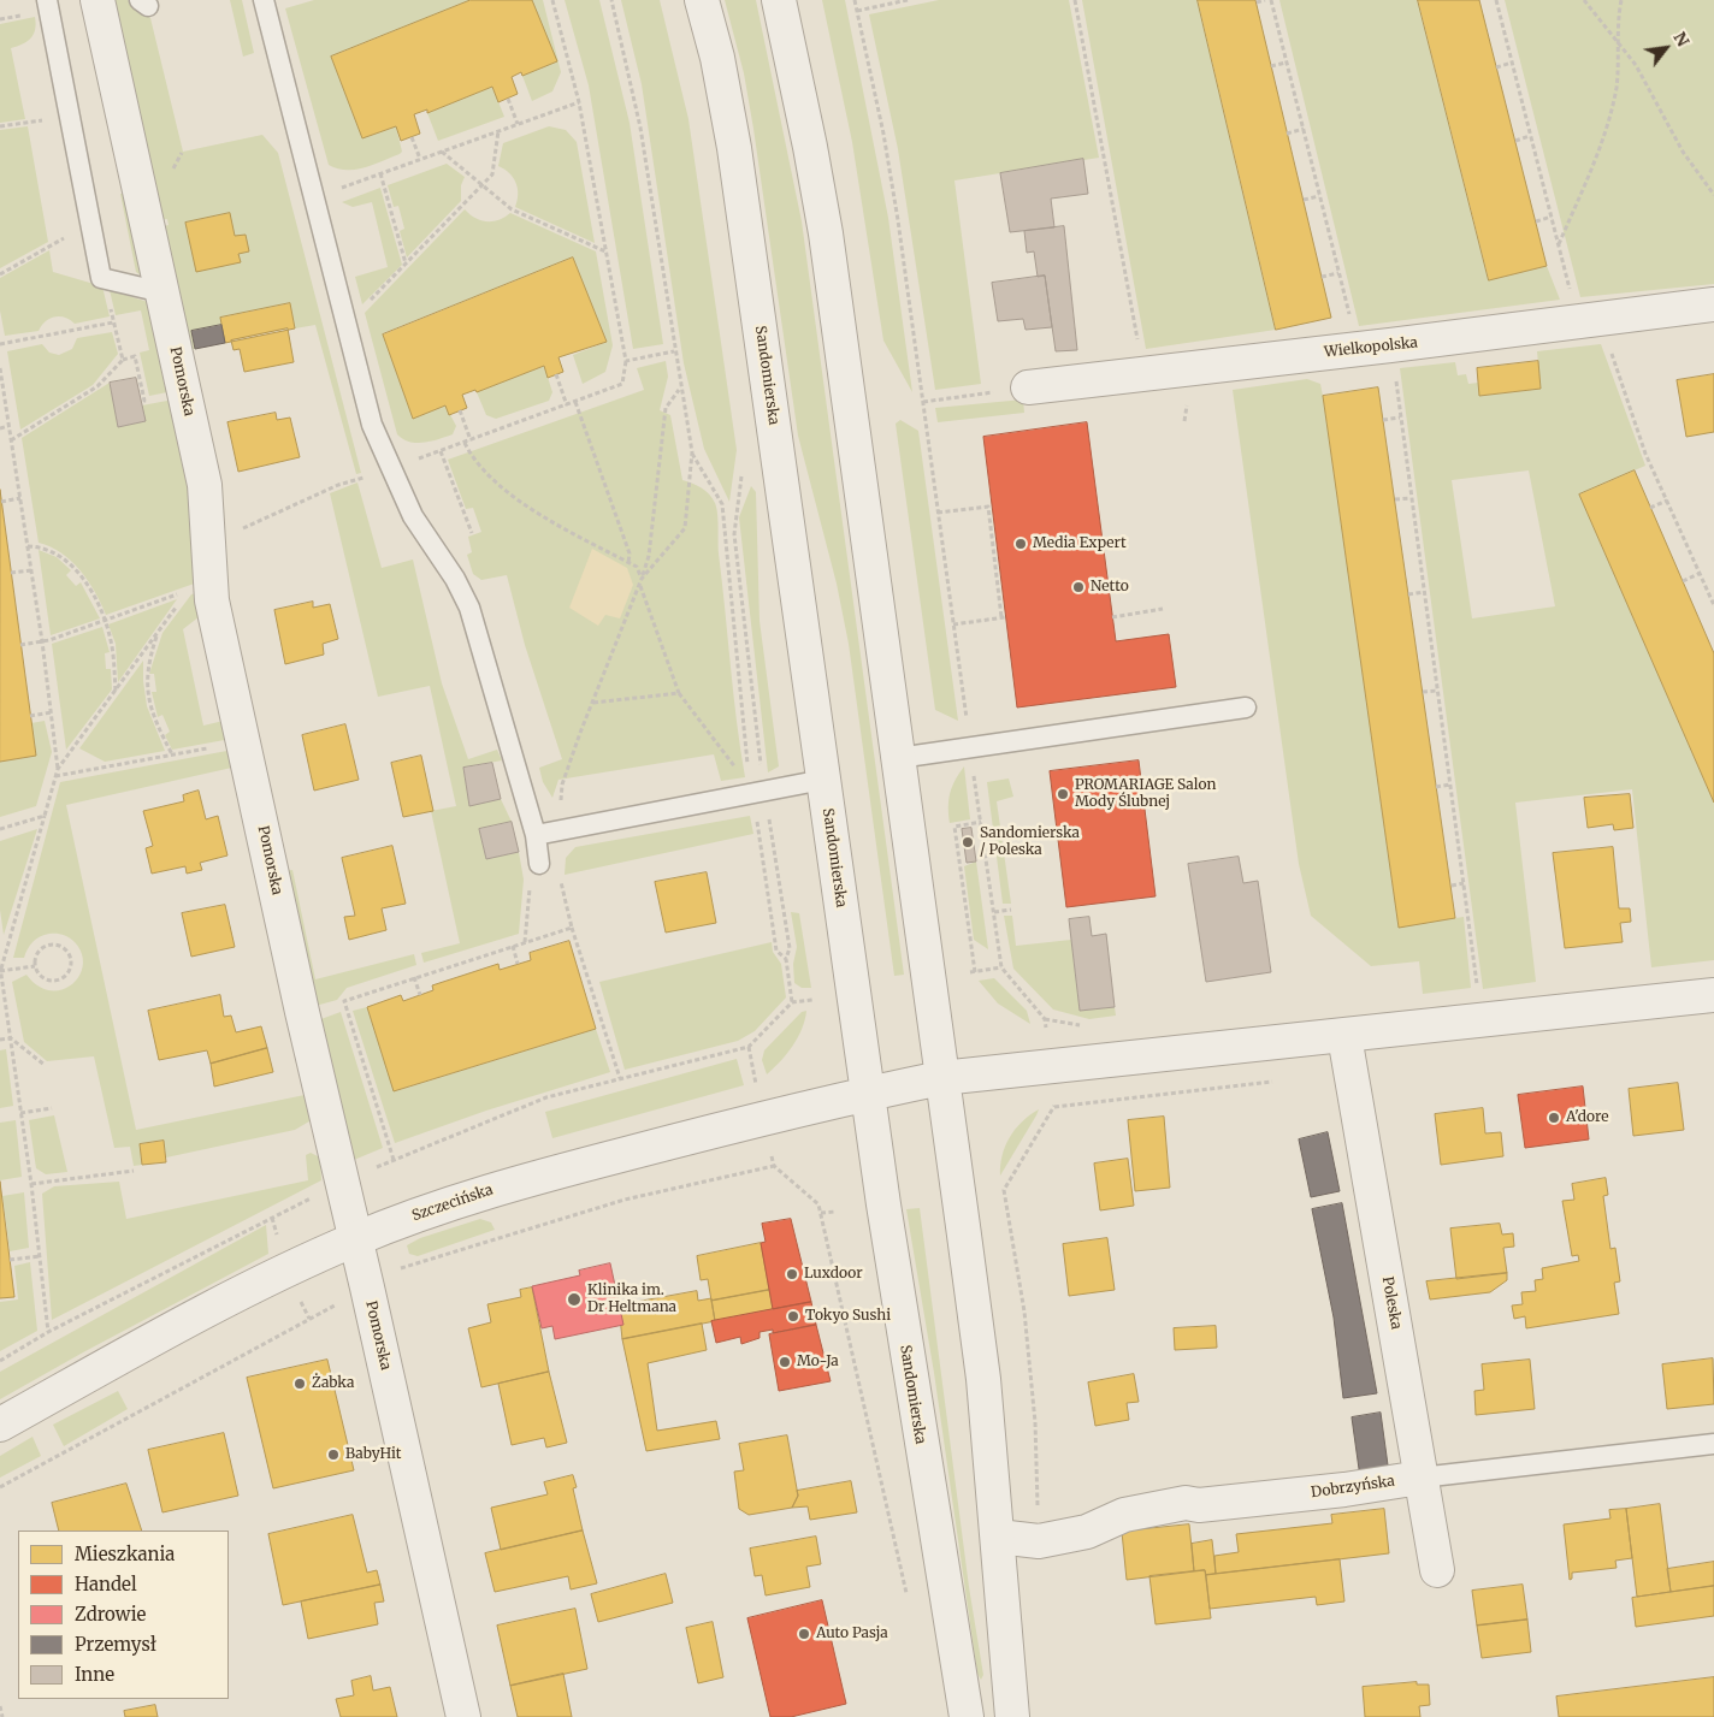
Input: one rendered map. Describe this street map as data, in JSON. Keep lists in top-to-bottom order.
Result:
{
  "streets": {
    "street": [
      "Wielkopolska",
      "Sandomierska",
      "Pomorska",
      "Szczecińska",
      "Poleska",
      "Dobrzyńska"
    ]
  },
  "crossings": [
    ["Sandomierska", "Szczecińska"],
    ["Pomorska", "Szczecińska"],
    ["Poleska", "Dobrzyńska"]
  ],
  "places": [
    "Media Expert",
    "Netto",
    "PROMARIAGE Salon Mody Ślubnej",
    "Sandomierska / Poleska",
    "A'dore",
    "Luxdoor",
    "Klinika im. Dr Heltmana",
    "Tokyo Sushi",
    "Mo-Ja",
    "Żabka",
    "BabyHit",
    "Auto Pasja"
  ],
  "legend": [
    "Mieszkania",
    "Handel",
    "Zdrowie",
    "Przemysł",
    "Inne"
  ],
  "north": "top right"
}
